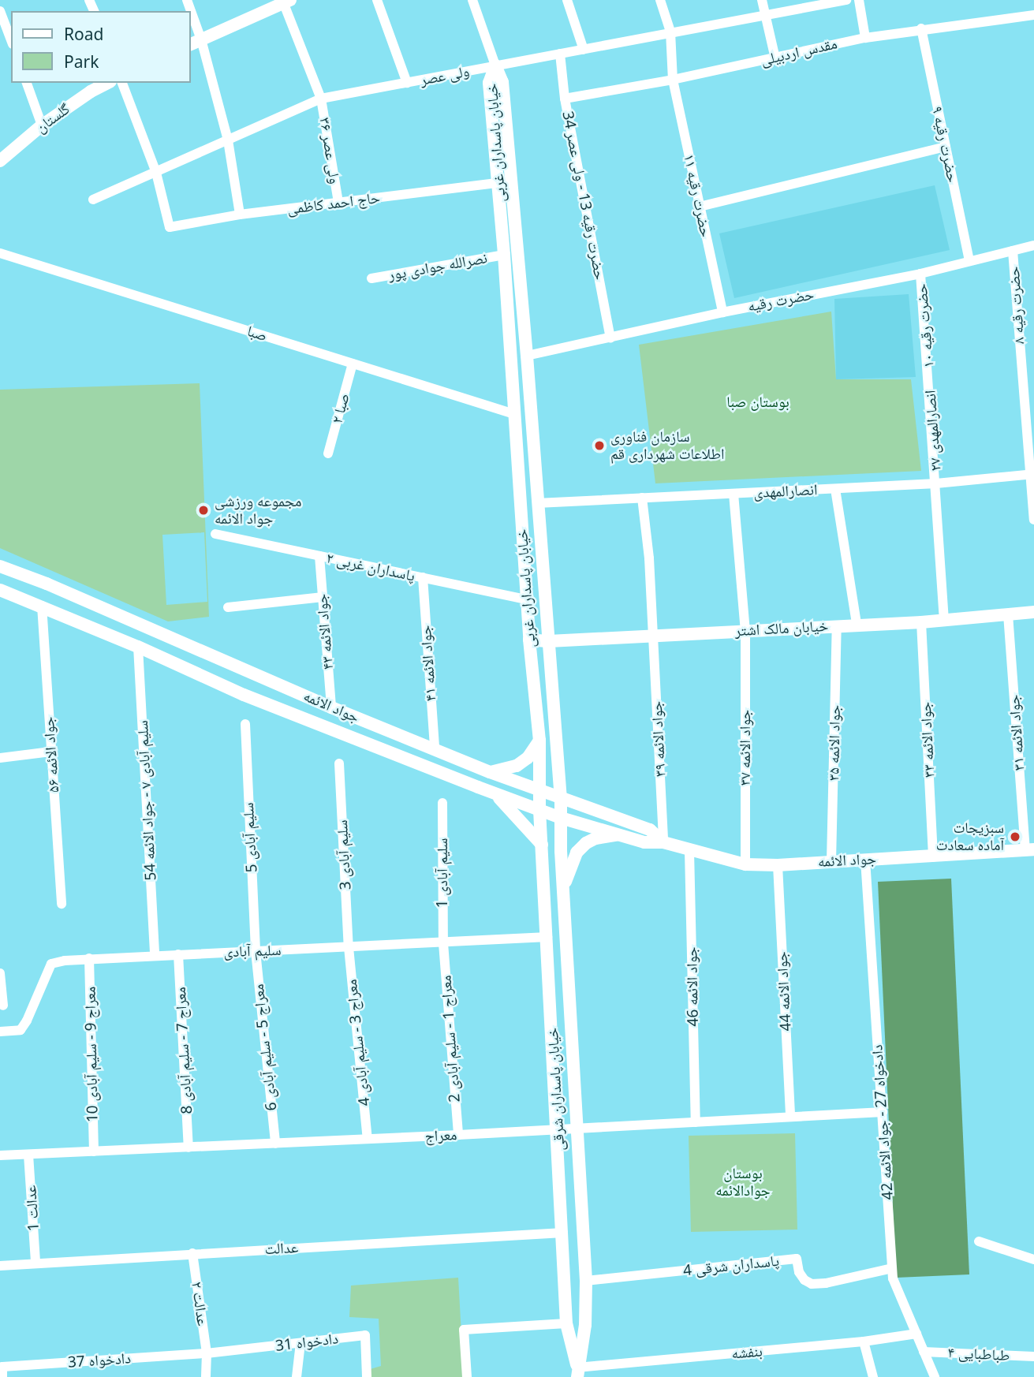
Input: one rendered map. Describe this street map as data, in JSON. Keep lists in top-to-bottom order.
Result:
{
  "streets": {
    "street": [
      "مقدس اردبیلی",
      "ولی عصر",
      "گلستان",
      "خیابان پاسداران غربی",
      "حضرت رقیه ۹",
      "ولی عصر ۳۶",
      "حضرت رقیه 13 - ولی عصر 34",
      "حضرت رقیه ۱۱",
      "حاج احمد کاظمی",
      "نصرالله جوادی پور",
      "حضرت رقیه",
      "حضرت رقیه ۸",
      "حضرت رقیه ۱۰",
      "صبا",
      "صبا ۲",
      "انصارالمهدی ۲۷",
      "انصارالمهدی",
      "پاسداران غربی ۲",
      "خیابان مالک اشتر",
      "جواد الائمه ۴۳",
      "جواد الائمه ۴۱",
      "جواد الائمه",
      "جواد الائمه ۳۱",
      "جواد الائمه ۳۹",
      "جواد الائمه ۳۳",
      "جواد الائمه ۳۵",
      "جواد الائمه ۳۷",
      "جواد الائمه ۵۶",
      "سلیم آبادی ۷ - جواد الائمه 54",
      "سلیم آبادی 5",
      "سلیم آبادی 3",
      "سلیم آبادی 1",
      "سلیم آبادی",
      "جواد الائمه 46",
      "جواد الائمه 44",
      "معراج 1 - سلیم آبادی 2",
      "معراج 3 - سلیم آبادی 4",
      "معراج 5 - سلیم آبادی 6",
      "معراج 7 - سلیم آبادی 8",
      "معراج 9 - سلیم آبادی 10",
      "خیابان پاسداران شرقی",
      "دادخواه 27 - جواد الائمه 42",
      "معراج",
      "عدالت 1",
      "عدالت",
      "پاسداران شرقی 4",
      "عدالت ۲",
      "دادخواه 31",
      "بنفشه",
      "طباطبایی ۴",
      "دادخواه 37"
    ]
  },
  "crossings": [
    ["مقدس اردبیلی", "حضرت رقیه ۹"],
    ["مقدس اردبیلی", "حضرت رقیه 13 - ولی عصر 34"],
    ["مقدس اردبیلی", "حضرت رقیه ۱۱"],
    ["ولی عصر", "خیابان پاسداران غربی"],
    ["ولی عصر", "ولی عصر ۳۶"],
    ["ولی عصر", "حضرت رقیه 13 - ولی عصر 34"],
    ["ولی عصر", "حضرت رقیه ۱۱"],
    ["ولی عصر", "حاج احمد کاظمی"],
    ["خیابان پاسداران غربی", "حاج احمد کاظمی"],
    ["خیابان پاسداران غربی", "نصرالله جوادی پور"],
    ["خیابان پاسداران غربی", "حضرت رقیه"],
    ["خیابان پاسداران غربی", "صبا"],
    ["خیابان پاسداران غربی", "انصارالمهدی"],
    ["خیابان پاسداران غربی", "پاسداران غربی ۲"],
    ["خیابان پاسداران غربی", "خیابان مالک اشتر"],
    ["خیابان پاسداران غربی", "جواد الائمه"],
    ["خیابان پاسداران غربی", "خیابان پاسداران شرقی"],
    ["حضرت رقیه ۹", "حضرت رقیه"],
    ["ولی عصر ۳۶", "حاج احمد کاظمی"],
    ["حضرت رقیه 13 - ولی عصر 34", "حضرت رقیه"],
    ["حضرت رقیه ۱۱", "حضرت رقیه"],
    ["حضرت رقیه", "حضرت رقیه ۸"],
    ["حضرت رقیه", "حضرت رقیه ۱۰"],
    ["حضرت رقیه ۸", "انصارالمهدی"],
    ["حضرت رقیه ۱۰", "انصارالمهدی ۲۷"],
    ["صبا", "صبا ۲"],
    ["انصارالمهدی ۲۷", "انصارالمهدی"],
    ["انصارالمهدی ۲۷", "خیابان مالک اشتر"],
    ["انصارالمهدی", "جواد الائمه ۳۹"],
    ["انصارالمهدی", "جواد الائمه ۳۷"],
    ["پاسداران غربی ۲", "جواد الائمه ۴۳"],
    ["پاسداران غربی ۲", "جواد الائمه ۴۱"],
    ["خیابان مالک اشتر", "جواد الائمه ۳۱"],
    ["خیابان مالک اشتر", "جواد الائمه ۳۹"],
    ["خیابان مالک اشتر", "جواد الائمه ۳۳"],
    ["خیابان مالک اشتر", "جواد الائمه ۳۵"],
    ["خیابان مالک اشتر", "جواد الائمه ۳۷"],
    ["جواد الائمه ۴۳", "جواد الائمه"],
    ["جواد الائمه ۴۱", "جواد الائمه"],
    ["جواد الائمه", "جواد الائمه ۳۱"],
    ["جواد الائمه", "جواد الائمه ۳۹"],
    ["جواد الائمه", "جواد الائمه ۳۳"],
    ["جواد الائمه", "جواد الائمه ۳۵"],
    ["جواد الائمه", "جواد الائمه ۳۷"],
    ["جواد الائمه", "جواد الائمه ۵۶"],
    ["جواد الائمه", "سلیم آبادی ۷ - جواد الائمه 54"],
    ["جواد الائمه", "جواد الائمه 46"],
    ["جواد الائمه", "جواد الائمه 44"],
    ["جواد الائمه", "خیابان پاسداران شرقی"],
    ["جواد الائمه", "دادخواه 27 - جواد الائمه 42"],
    ["سلیم آبادی ۷ - جواد الائمه 54", "سلیم آبادی"],
    ["سلیم آبادی 5", "سلیم آبادی"],
    ["سلیم آبادی 5", "معراج 5 - سلیم آبادی 6"],
    ["سلیم آبادی 3", "سلیم آبادی"],
    ["سلیم آبادی 3", "معراج 3 - سلیم آبادی 4"],
    ["سلیم آبادی 1", "سلیم آبادی"],
    ["سلیم آبادی 1", "معراج 1 - سلیم آبادی 2"],
    ["سلیم آبادی", "معراج 1 - سلیم آبادی 2"],
    ["سلیم آبادی", "معراج 3 - سلیم آبادی 4"],
    ["سلیم آبادی", "معراج 5 - سلیم آبادی 6"],
    ["سلیم آبادی", "معراج 7 - سلیم آبادی 8"],
    ["سلیم آبادی", "معراج 9 - سلیم آبادی 10"],
    ["سلیم آبادی", "خیابان پاسداران شرقی"],
    ["جواد الائمه 46", "معراج"],
    ["جواد الائمه 44", "معراج"],
    ["معراج 1 - سلیم آبادی 2", "معراج"],
    ["معراج 3 - سلیم آبادی 4", "معراج"],
    ["معراج 5 - سلیم آبادی 6", "معراج"],
    ["معراج 7 - سلیم آبادی 8", "معراج"],
    ["معراج 9 - سلیم آبادی 10", "معراج"],
    ["خیابان پاسداران شرقی", "معراج"],
    ["خیابان پاسداران شرقی", "عدالت"],
    ["خیابان پاسداران شرقی", "پاسداران شرقی 4"],
    ["خیابان پاسداران شرقی", "بنفشه"],
    ["دادخواه 27 - جواد الائمه 42", "معراج"],
    ["دادخواه 27 - جواد الائمه 42", "پاسداران شرقی 4"],
    ["دادخواه 27 - جواد الائمه 42", "بنفشه"],
    ["دادخواه 27 - جواد الائمه 42", "طباطبایی ۴"],
    ["معراج", "عدالت 1"],
    ["عدالت 1", "عدالت"],
    ["عدالت", "عدالت ۲"],
    ["عدالت ۲", "دادخواه 31"],
    ["عدالت ۲", "دادخواه 37"],
    ["دادخواه 31", "دادخواه 37"]
  ],
  "parks": ["بوستان صبا", "بوستان جوادالائمه"],
  "places": ["سازمان فناوری اطلاعات شهرداری قم", "مجموعه ورزشی جواد الائمه", "سبزیجات آماده سعادت"],
  "legend": ["Road", "Park"]
}
